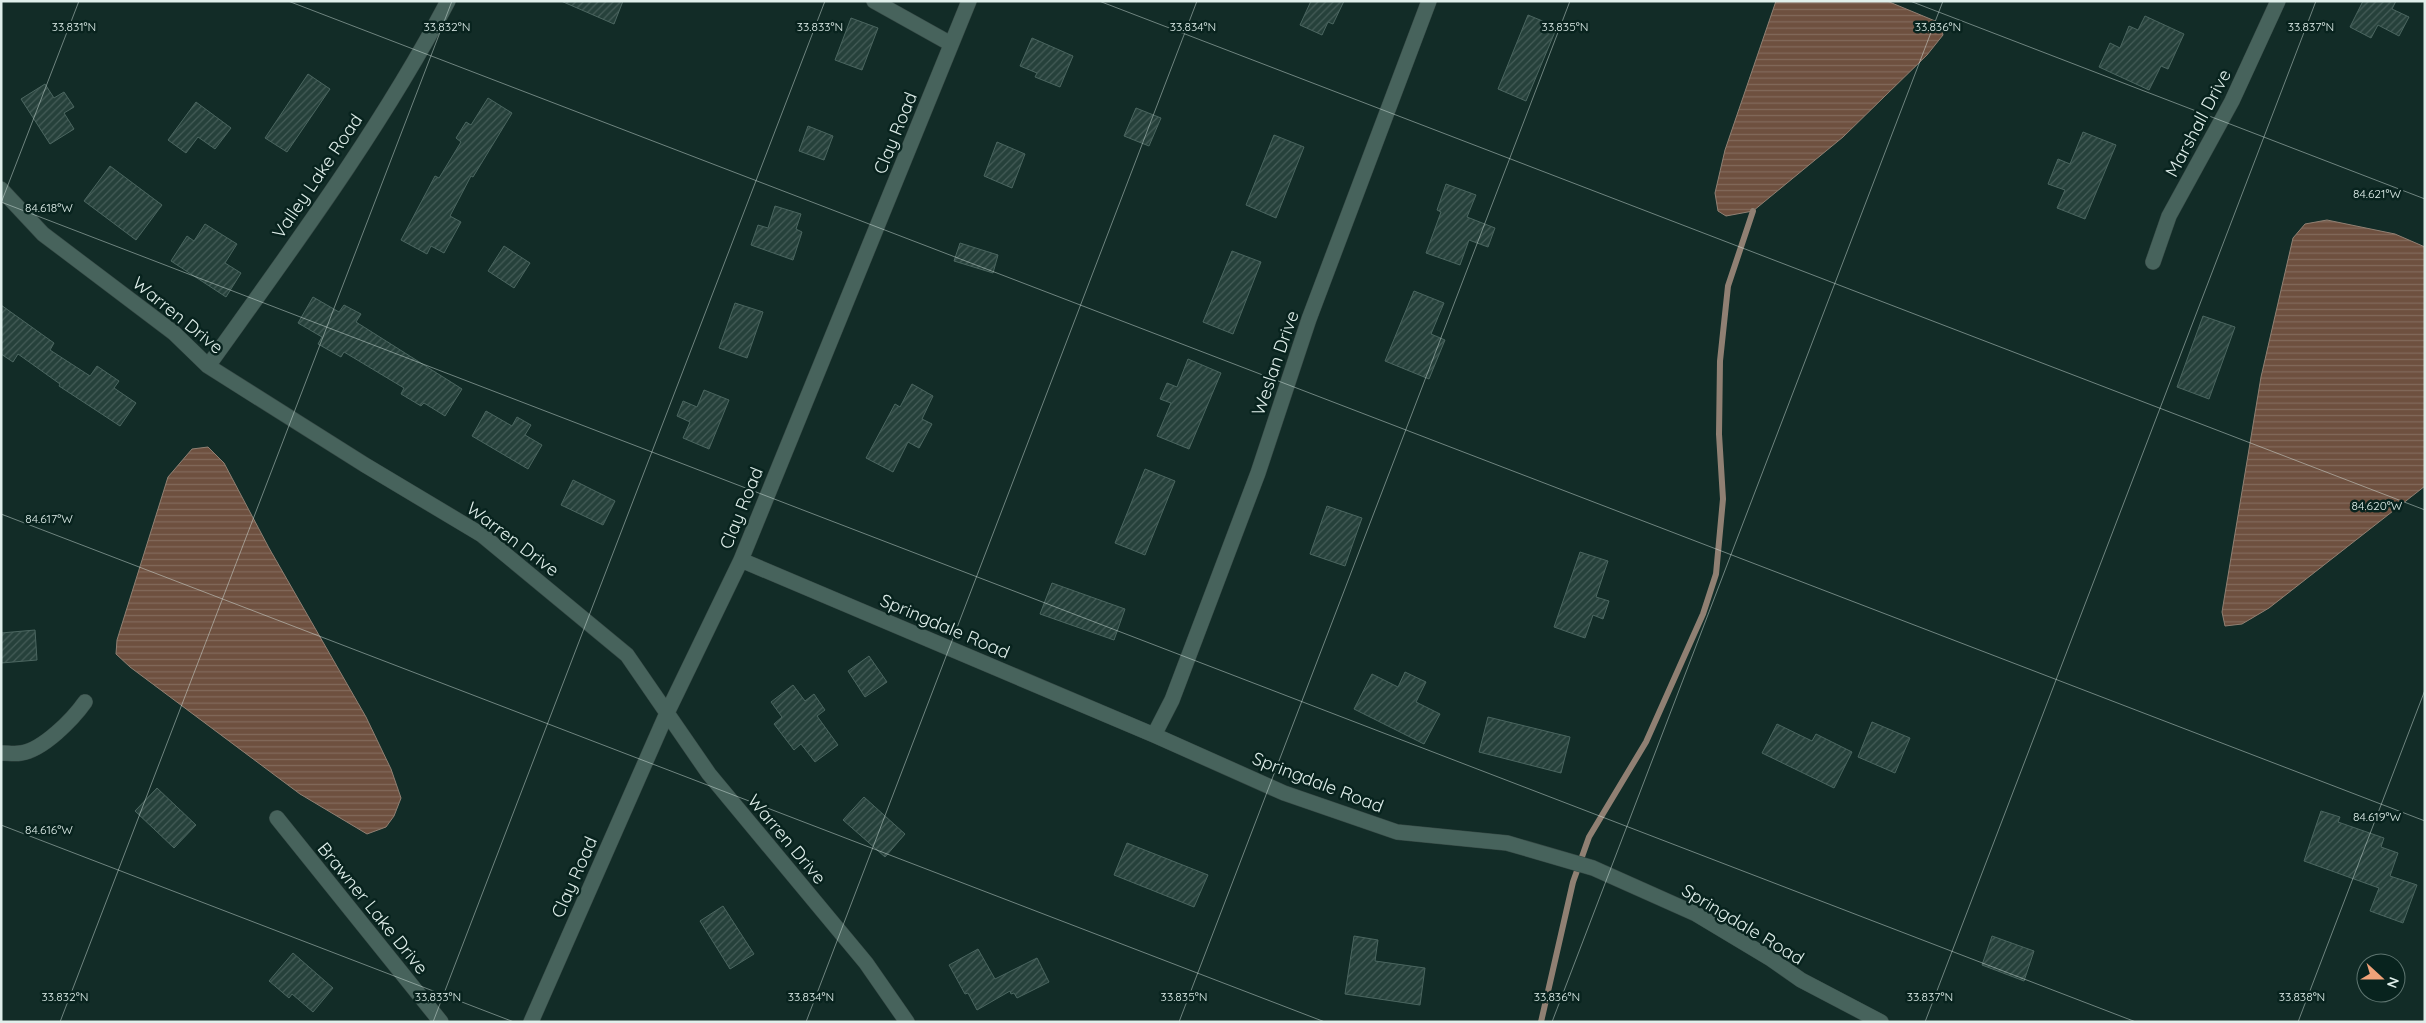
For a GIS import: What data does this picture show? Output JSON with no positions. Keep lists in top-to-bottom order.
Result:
{
  "streets": {
    "street": [
      "Marshall Drive",
      "Clay Road",
      "Valley Lake Road",
      "Warren Drive",
      "Weslan Drive",
      "Springdale Road",
      "Brawner Lake Drive"
    ]
  },
  "crossings": [
    ["Clay Road", "Warren Drive"],
    ["Clay Road", "Springdale Road"],
    ["Valley Lake Road", "Warren Drive"],
    ["Weslan Drive", "Springdale Road"]
  ],
  "north": "right",
  "coordinates": [
    "33.831°N",
    "33.832°N",
    "33.833°N",
    "33.834°N",
    "33.835°N",
    "33.836°N",
    "33.837°N",
    "84.621°W",
    "84.618°W",
    "84.620°W",
    "84.617°W",
    "84.619°W",
    "84.616°W",
    "33.838°N"
  ]
}
